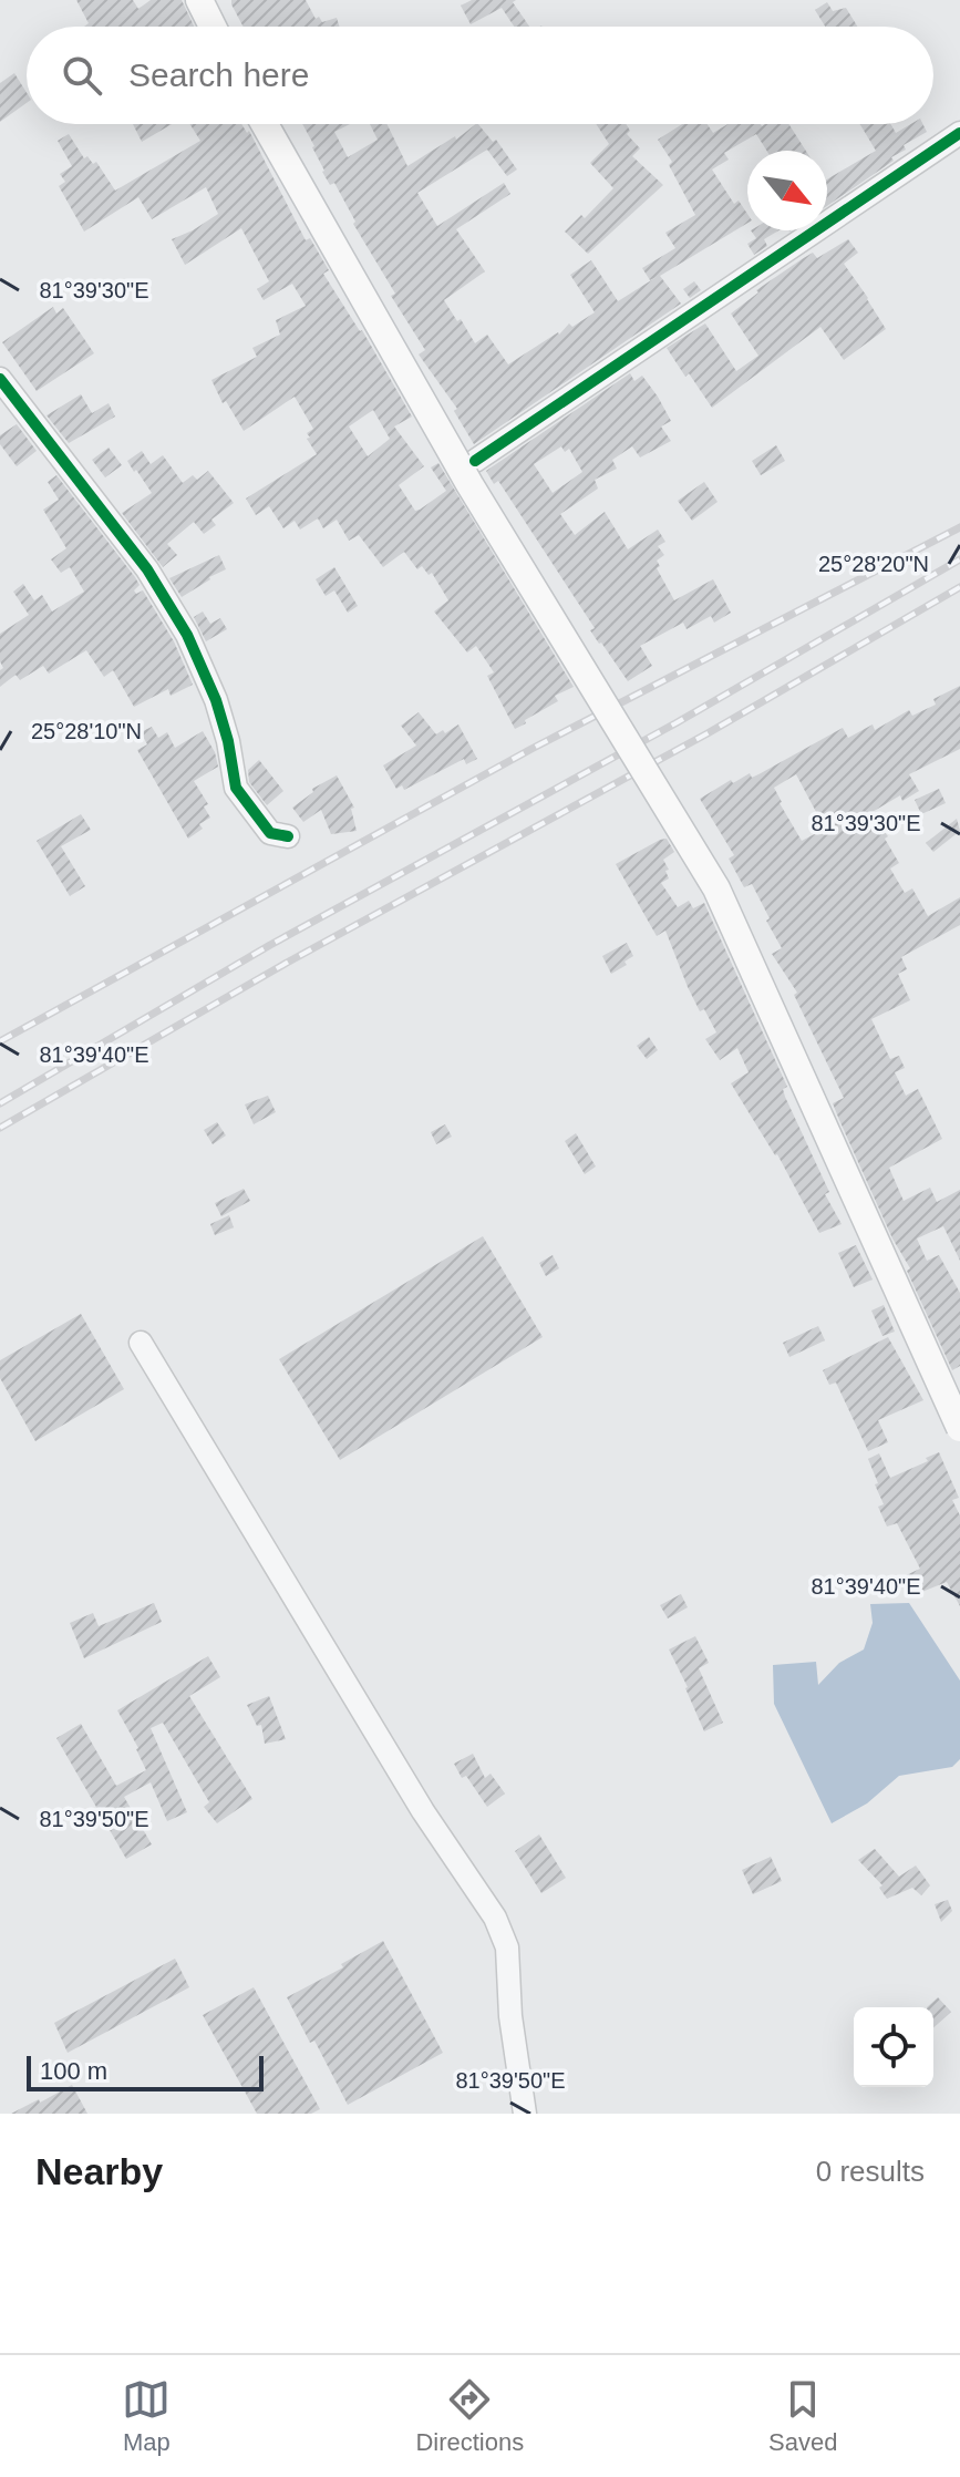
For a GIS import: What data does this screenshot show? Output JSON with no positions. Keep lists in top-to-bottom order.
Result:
{
  "scale_bar": "100 m",
  "north": "bottom right",
  "page": {
    "search": "Search here",
    "scale": "100 m",
    "heading": ["Nearby", "0 results"],
    "nav": ["Map", "Directions", "Saved"]
  },
  "coordinates": [
    "81°39'30\"E",
    "25°28'20\"N",
    "25°28'10\"N",
    "81°39'40\"E",
    "81°39'50\"E"
  ]
}
